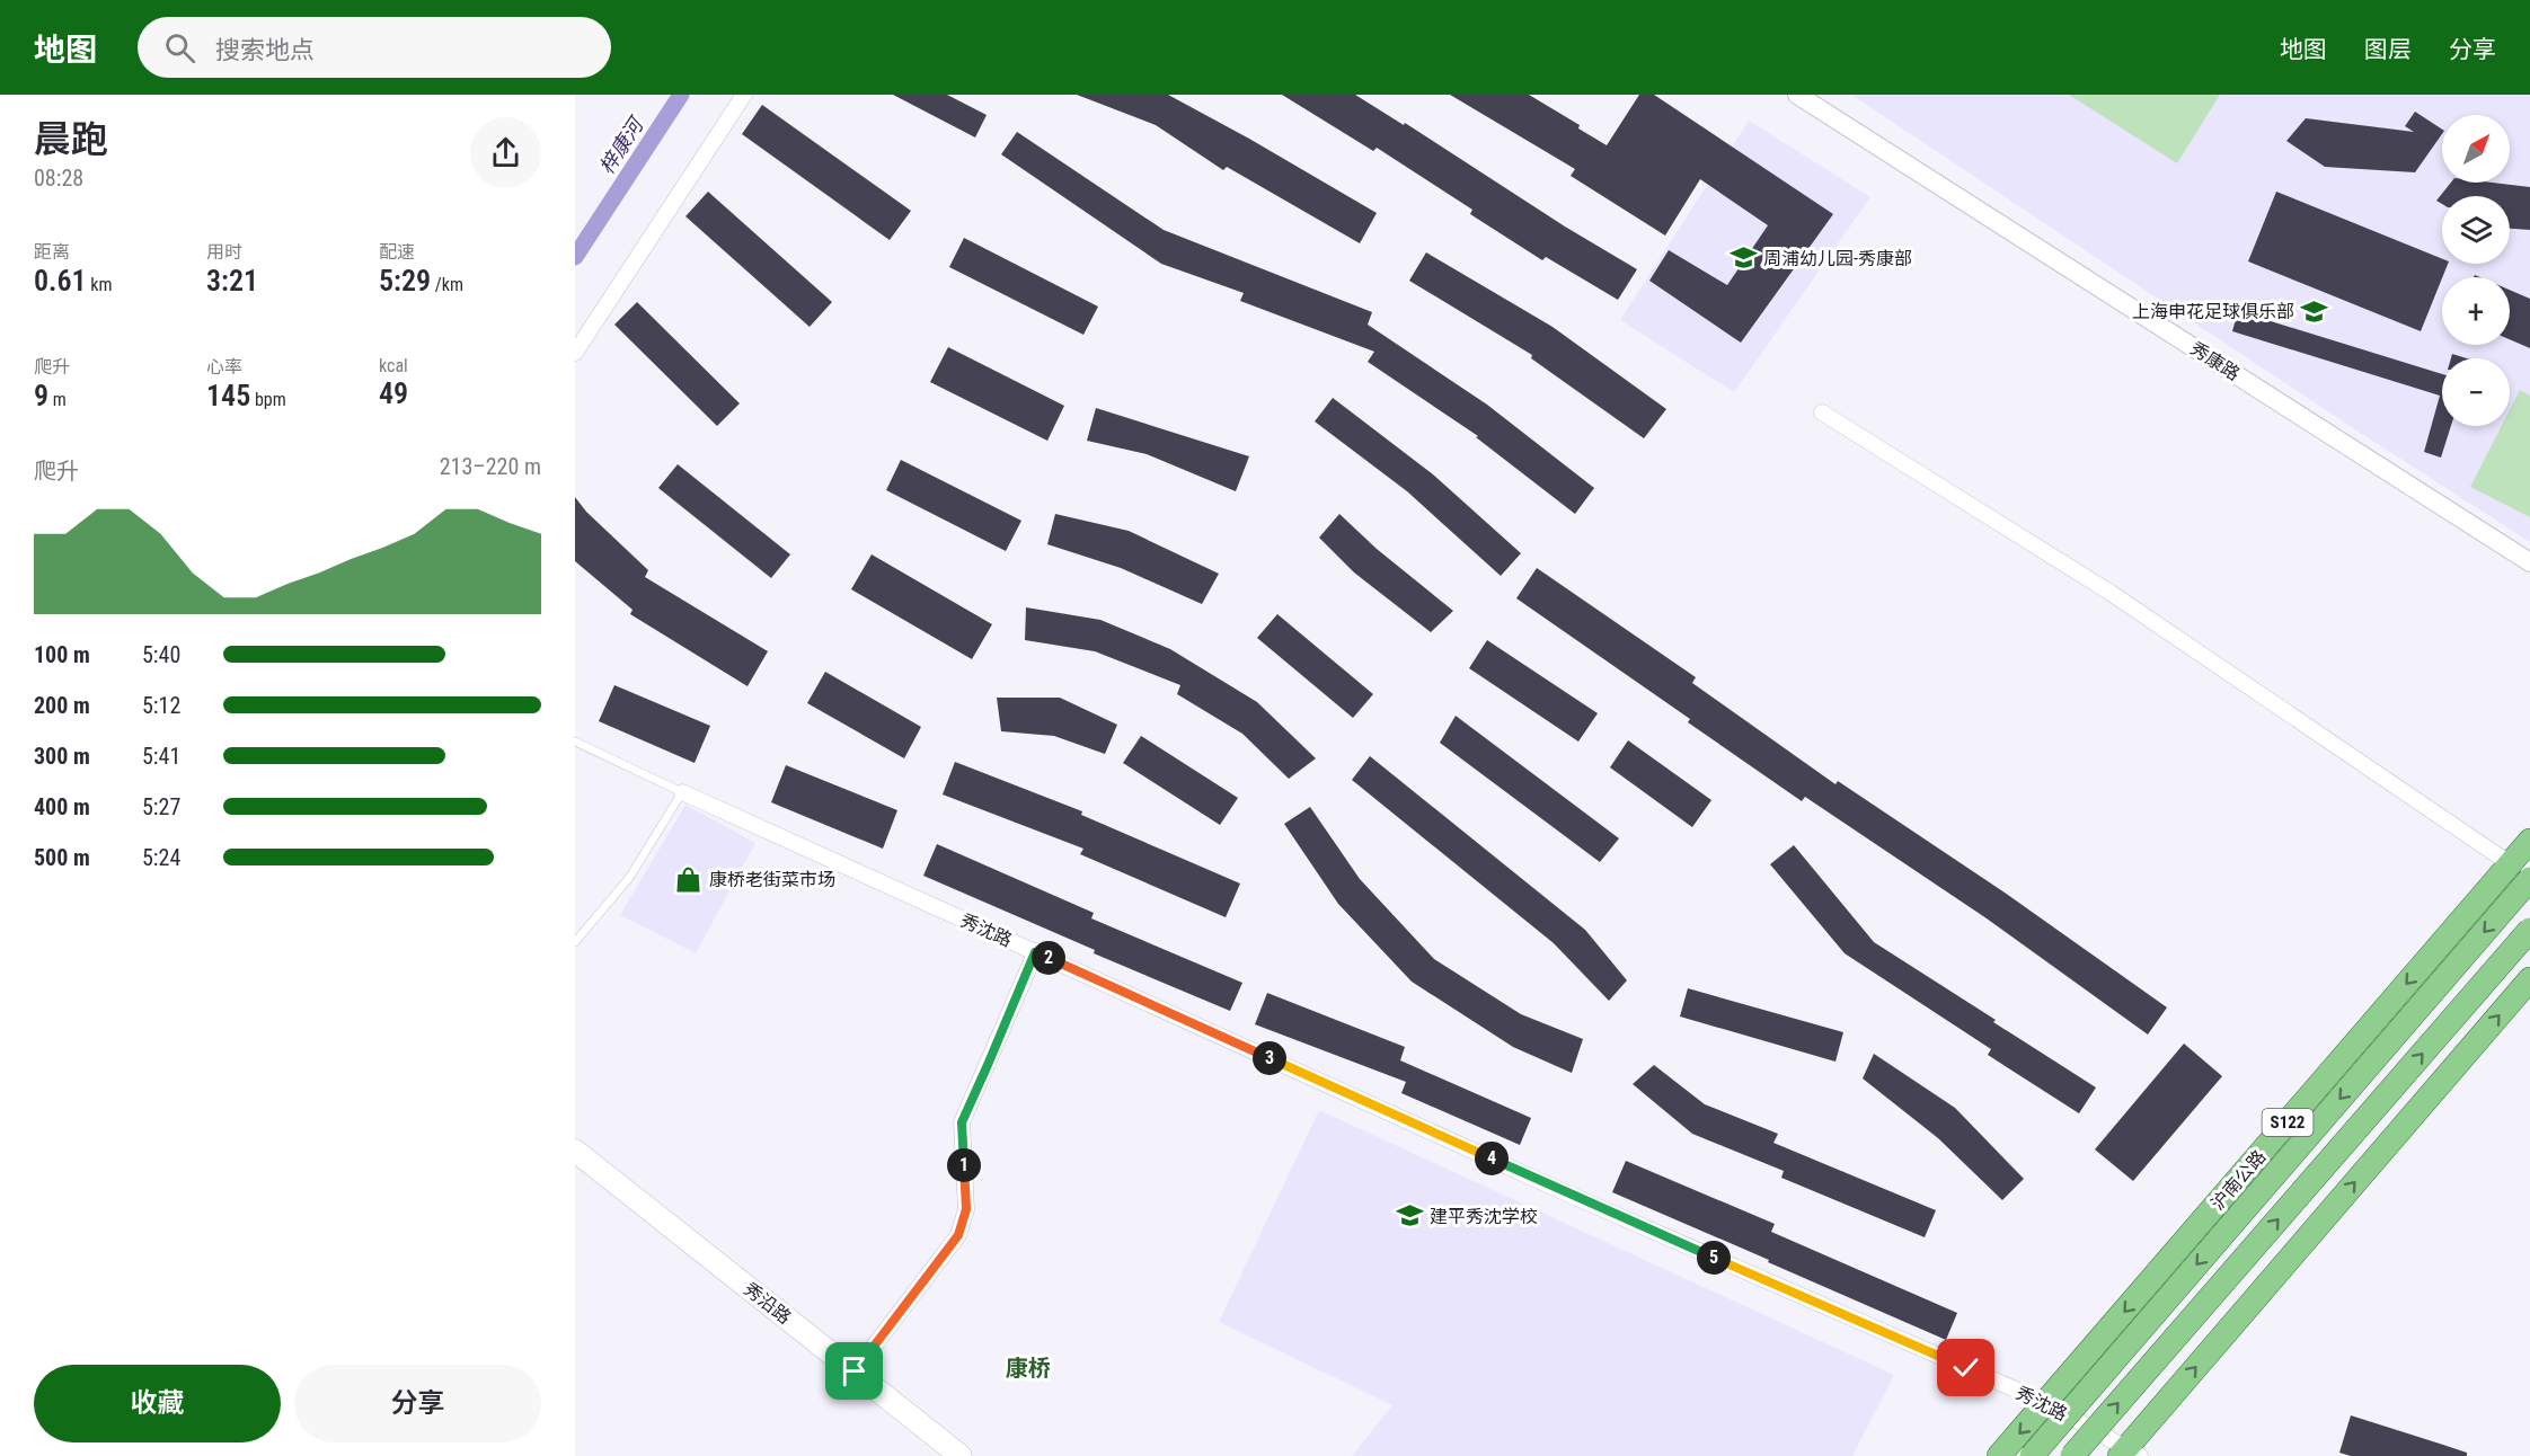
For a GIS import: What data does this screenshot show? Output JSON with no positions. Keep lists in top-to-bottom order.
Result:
{
  "streets": {
    "main road": ["S122", "沪南公路", "秀沿路"],
    "street": ["秀康路", "秀沈路"]
  },
  "crossings": [
    ["秀沈路", "沪南公路"]
  ],
  "districts": ["康桥"],
  "water": ["梓康河"],
  "places": {
    "school or university": ["周浦幼儿园-秀康部", "上海申花足球俱乐部", "建平秀沈学校"],
    "shop": ["康桥老街菜市场"]
  },
  "north": "top right",
  "page": {
    "header": "地图",
    "search": "搜索地点",
    "nav": ["地图", "图层", "分享"],
    "heading": ["晨跑", "08:28"],
    "map_buttons": ["+", "−"],
    "stats": [
      ["距离", "0.61 km"],
      ["用时", "3:21"],
      ["配速", "5:29 /km"],
      ["爬升", "9 m"],
      ["心率", "145 bpm"],
      ["kcal", "49"]
    ],
    "chart": ["爬升", "213–220 m"],
    "list": [
      {
        "name": "100 m",
        "note": "5:40"
      },
      {
        "name": "200 m",
        "note": "5:12"
      },
      {
        "name": "300 m",
        "note": "5:41"
      },
      {
        "name": "400 m",
        "note": "5:27"
      },
      {
        "name": "500 m",
        "note": "5:24"
      }
    ],
    "pins": [
      "2",
      "3",
      "4",
      "1",
      "5"
    ],
    "buttons": ["收藏", "分享"]
  }
}
